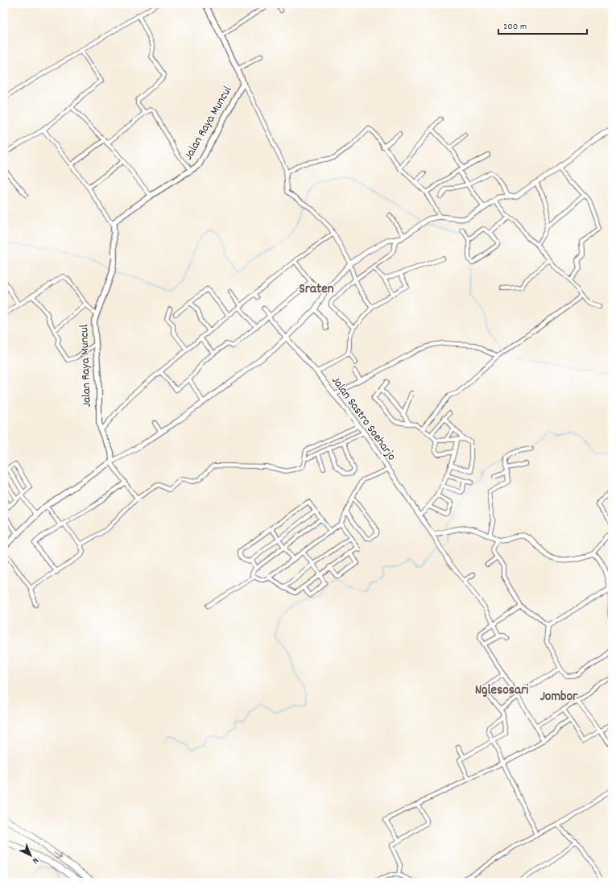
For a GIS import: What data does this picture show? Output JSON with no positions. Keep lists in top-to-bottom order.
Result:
{
  "streets": {
    "main road": ["Jalan Raya Muncul"],
    "street": ["Jalan Sastro Soeharjo"]
  },
  "districts": ["Sraten", "Nglesosari", "Jombor"],
  "scale_bar": "200 m",
  "north": "bottom right"
}
